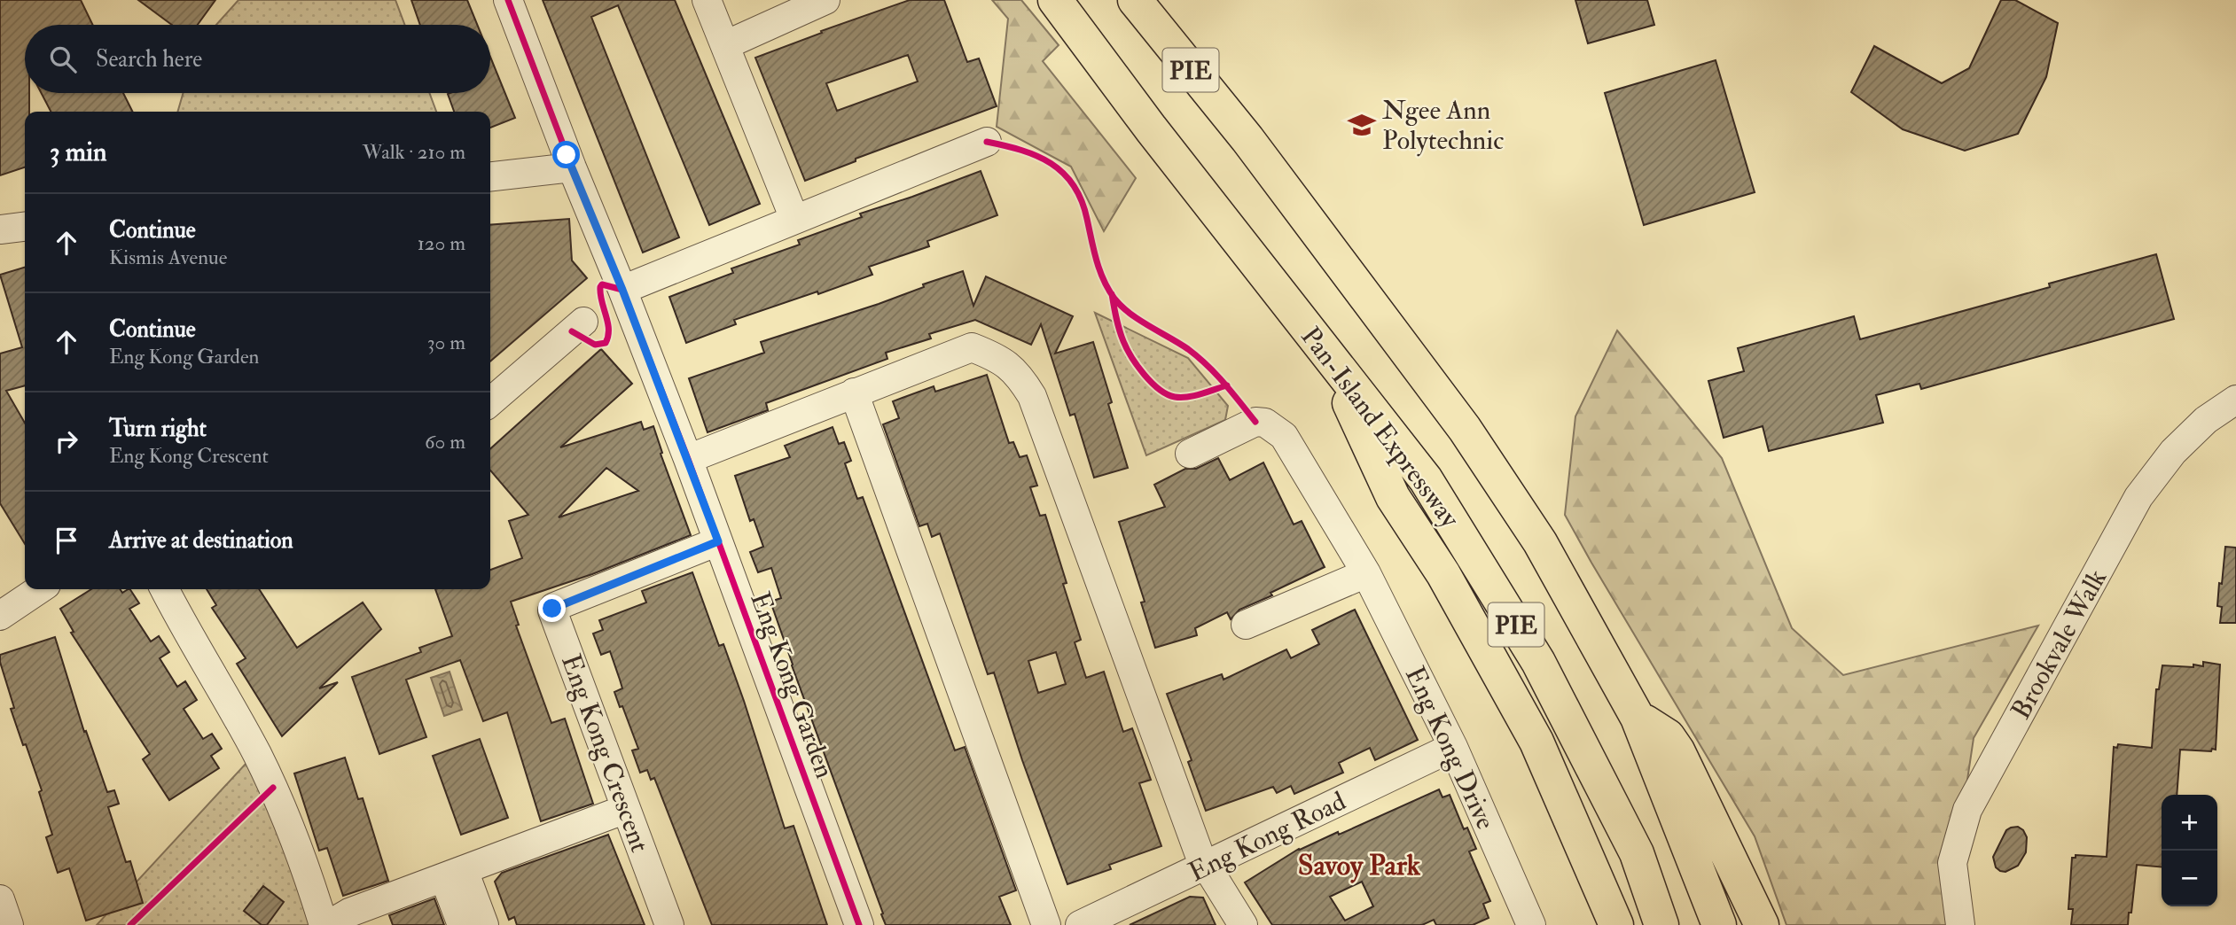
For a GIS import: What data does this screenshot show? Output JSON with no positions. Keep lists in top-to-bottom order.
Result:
{
  "streets": {
    "highway": ["PIE", "Pan-Island Expressway"],
    "street": [
      "Brookvale Walk",
      "Eng Kong Garden",
      "Eng Kong Drive",
      "Eng Kong Crescent",
      "Eng Kong Road"
    ]
  },
  "crossings": [
    ["Eng Kong Garden", "Eng Kong Crescent"],
    ["Eng Kong Drive", "Eng Kong Road"]
  ],
  "districts": ["Savoy Park"],
  "places": {
    "school or university": ["Ngee Ann Polytechnic"]
  },
  "page": {
    "search": "Search here",
    "heading": ["3 min", "Walk · 210 m"],
    "list": [
      ["Continue", "Kismis Avenue", "120 m"],
      ["Continue", "Eng Kong Garden", "30 m"],
      ["Turn right", "Eng Kong Crescent", "60 m"],
      "Arrive at destination"
    ],
    "map_buttons": ["+", "−"]
  }
}
